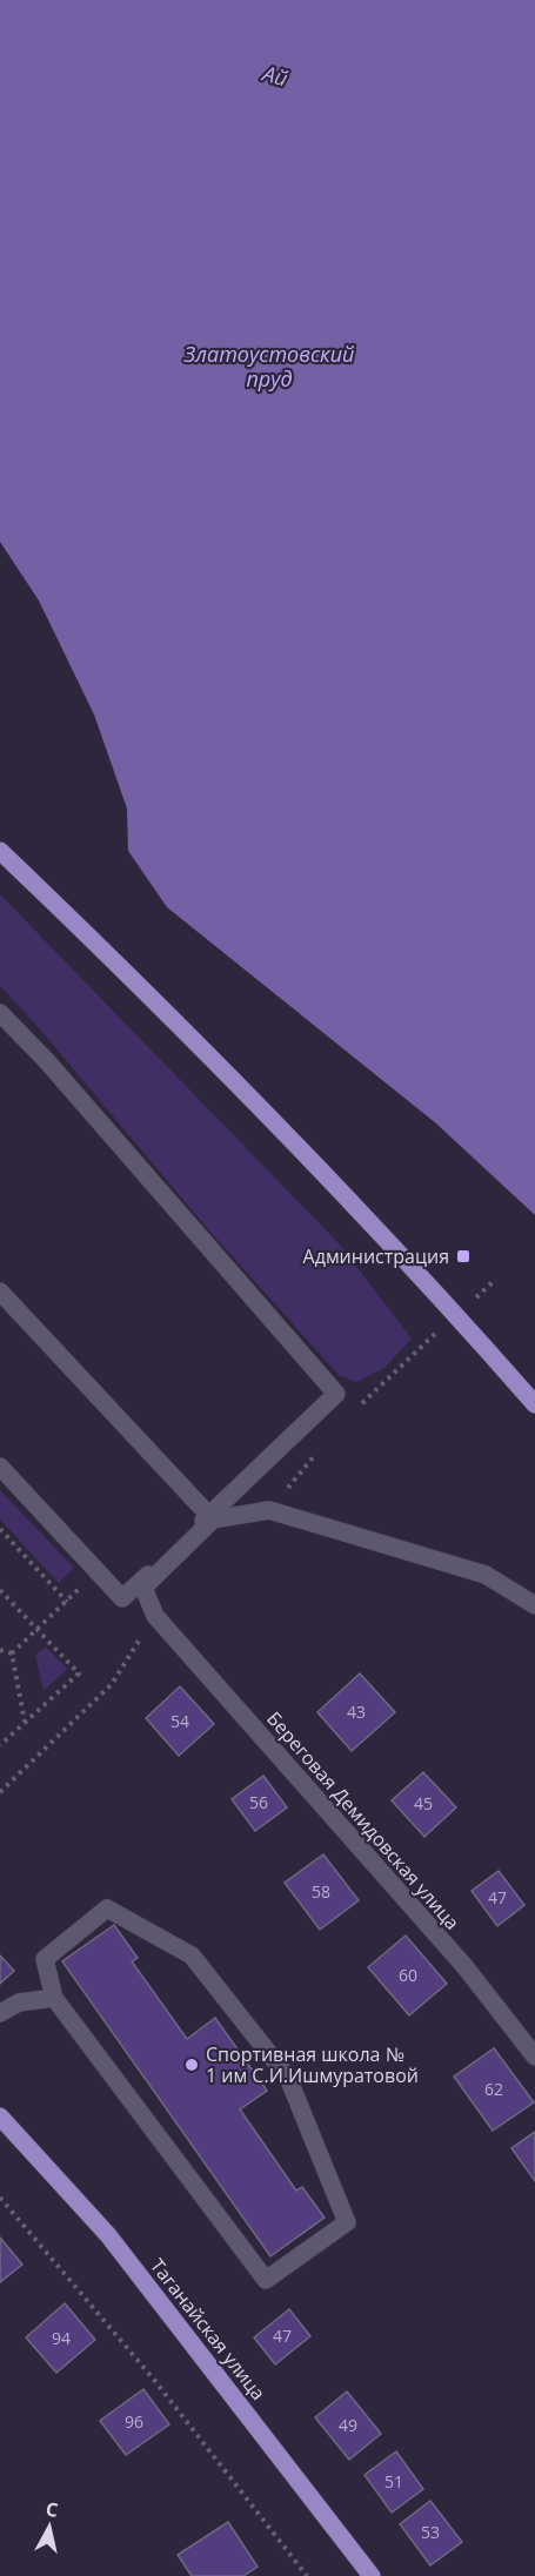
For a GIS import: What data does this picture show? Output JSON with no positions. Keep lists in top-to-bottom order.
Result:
{
  "streets": {
    "main road": ["Таганайская улица"],
    "street": ["Береговая Демидовская улица"]
  },
  "water": ["Ай", "Златоустовский пруд"],
  "places": {
    "transit": ["Администрация"],
    "other": ["Спортивная школа № 1 им С.И.Ишмуратовой"]
  },
  "house_numbers": [
    "43",
    "54",
    "56",
    "45",
    "58",
    "47",
    "60",
    "62",
    "47",
    "94",
    "96",
    "49",
    "51",
    "53"
  ],
  "north": "top"
}
